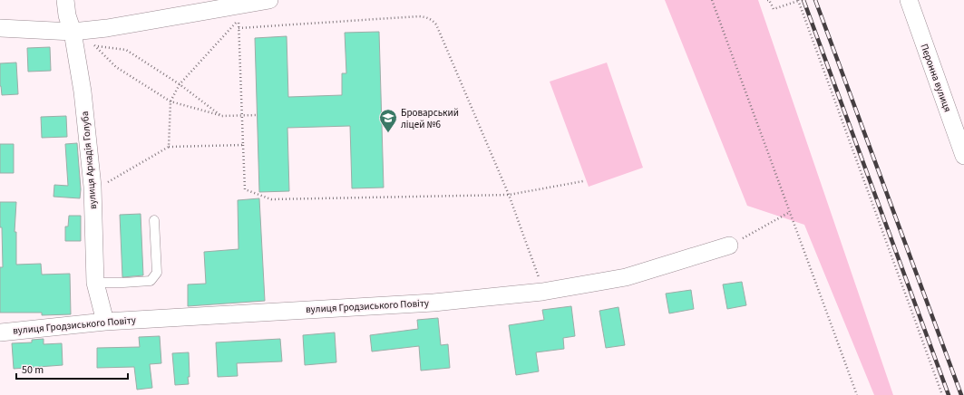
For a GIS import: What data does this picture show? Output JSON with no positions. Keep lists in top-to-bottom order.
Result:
{
  "streets": {
    "street": ["Перонна вулиця", "вулиця Аркадія Голуба", "вулиця Гродзиського Повіту"]
  },
  "crossings": [
    ["вулиця Аркадія Голуба", "вулиця Гродзиського Повіту"]
  ],
  "places": {
    "school or university": ["Броварський ліцей №6"]
  },
  "scale_bar": "50 m"
}
